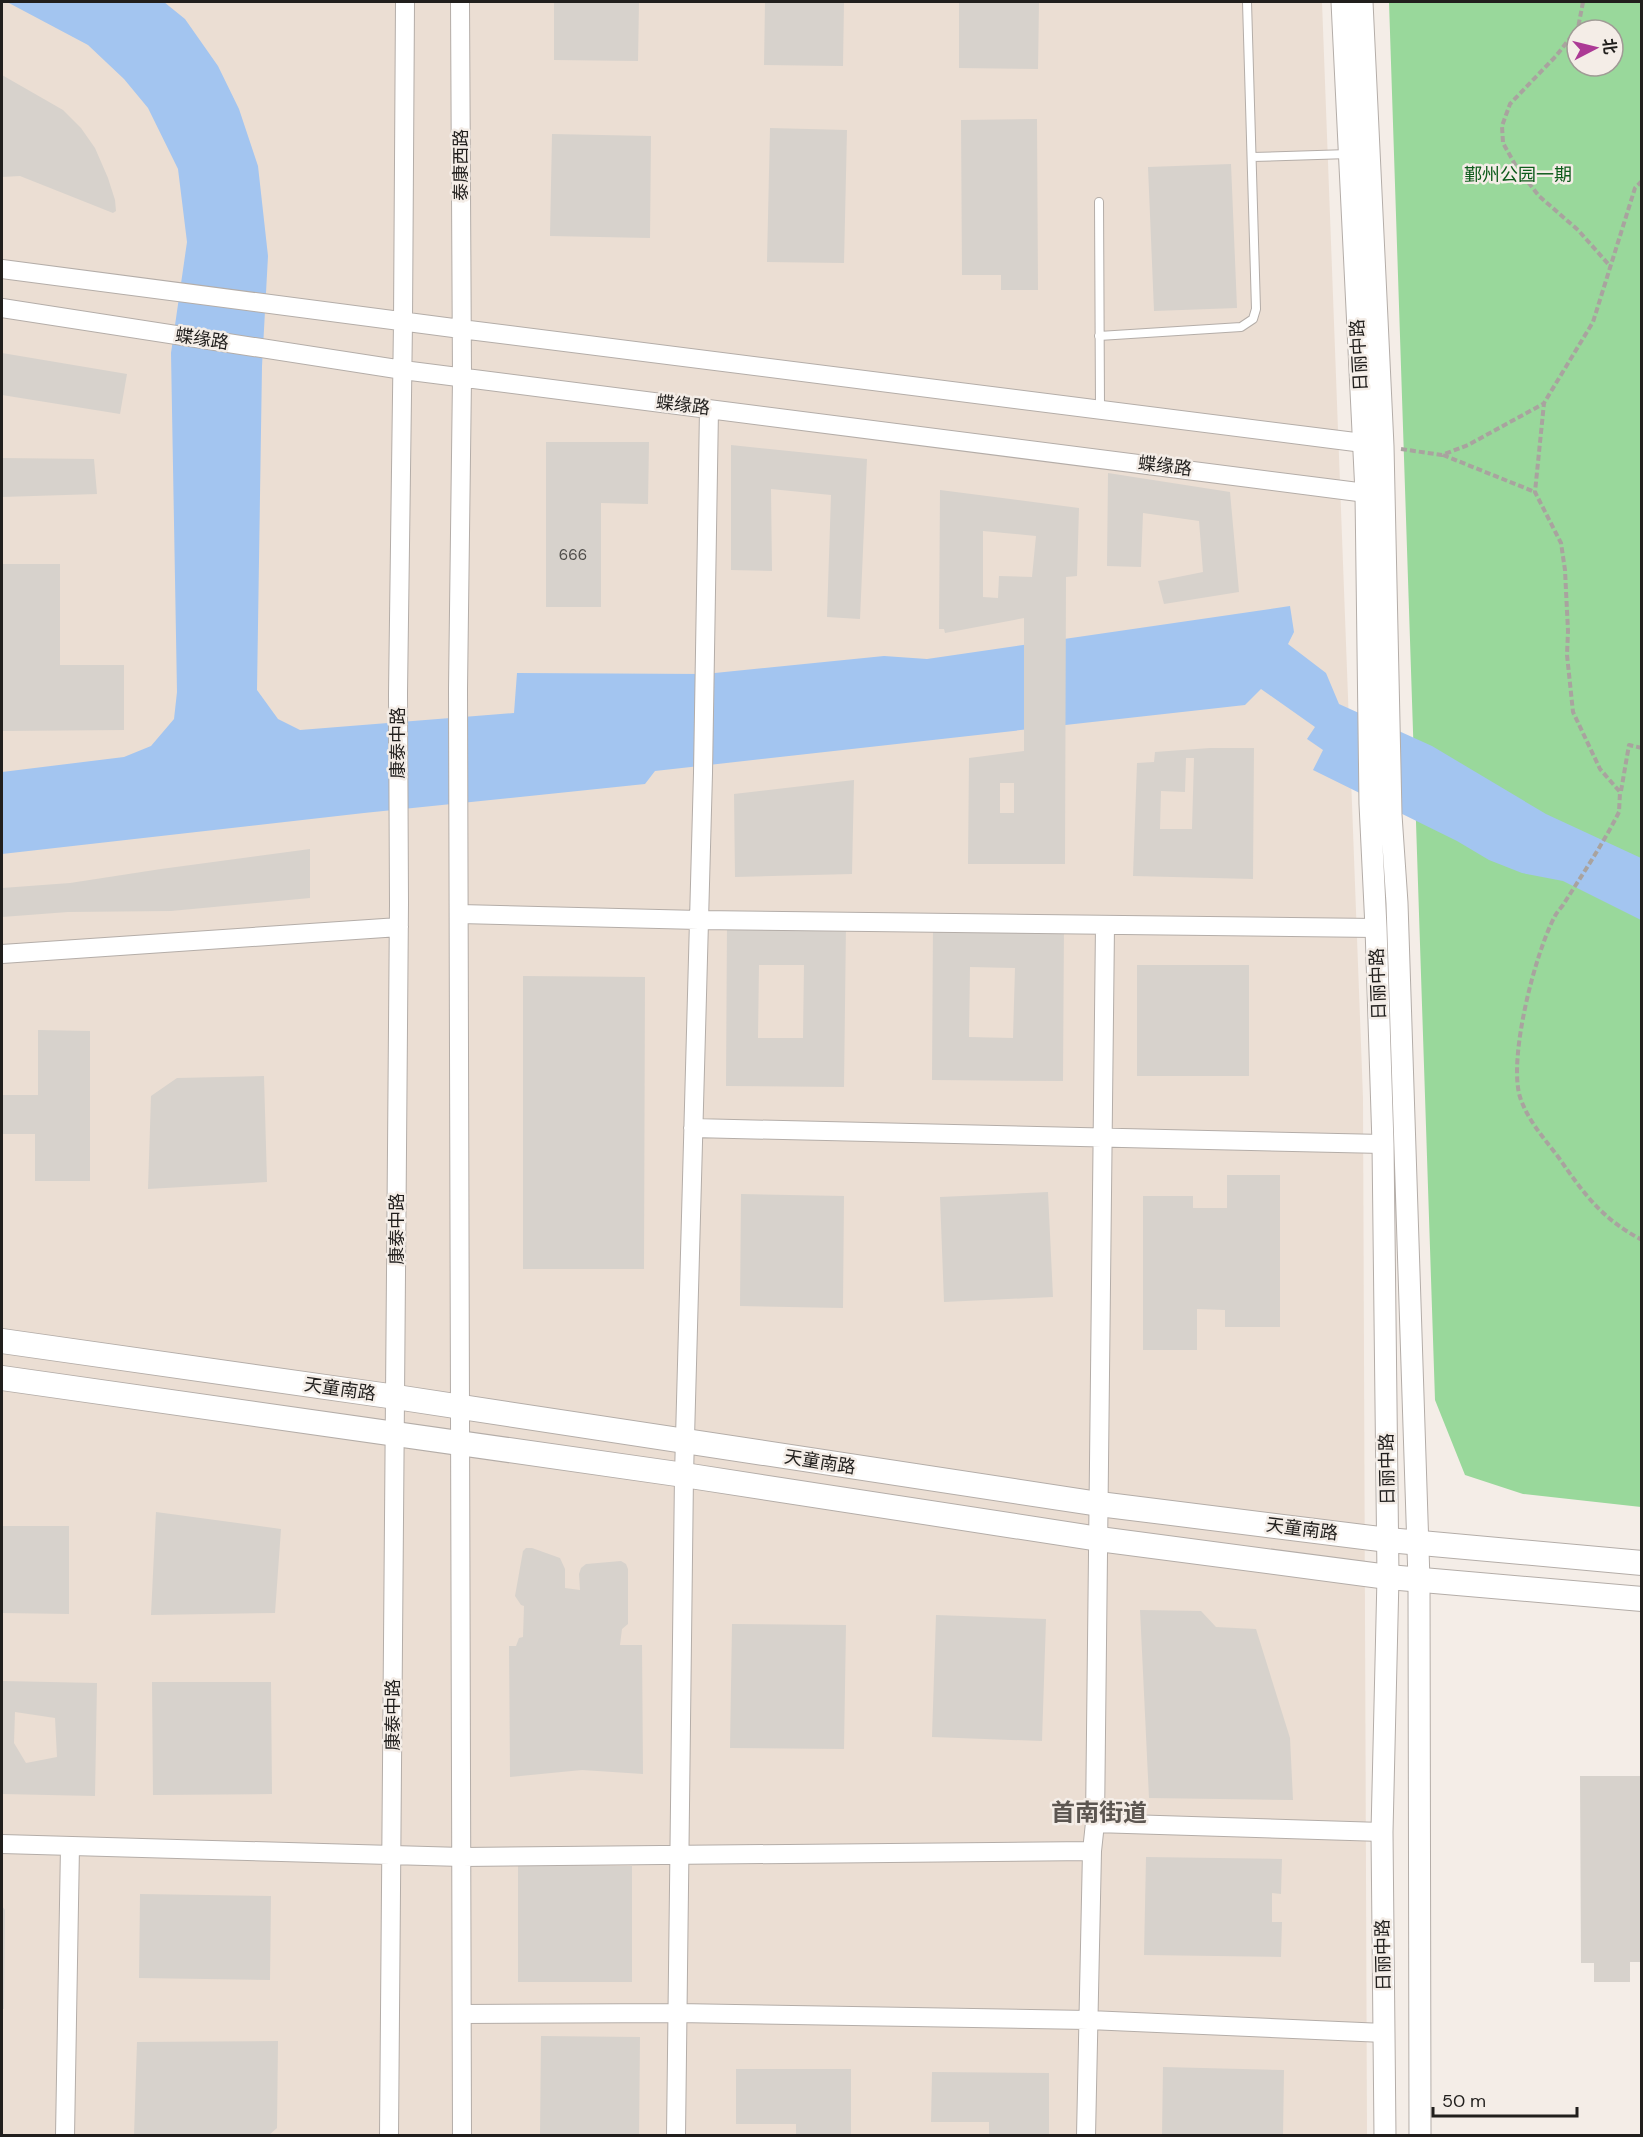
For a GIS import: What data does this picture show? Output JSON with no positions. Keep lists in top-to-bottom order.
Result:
{
  "streets": {
    "main road": ["日丽中路", "天童南路"],
    "street": ["泰康西路", "蝶缘路", "康泰中路"]
  },
  "crossings": [
    ["蝶缘路", "日丽中路"],
    ["蝶缘路", "康泰中路"],
    ["日丽中路", "天童南路"],
    ["康泰中路", "天童南路"]
  ],
  "districts": ["首南街道"],
  "parks": ["鄞州公园一期"],
  "house_numbers": ["666"],
  "scale_bar": "50 m",
  "north": "right"
}
